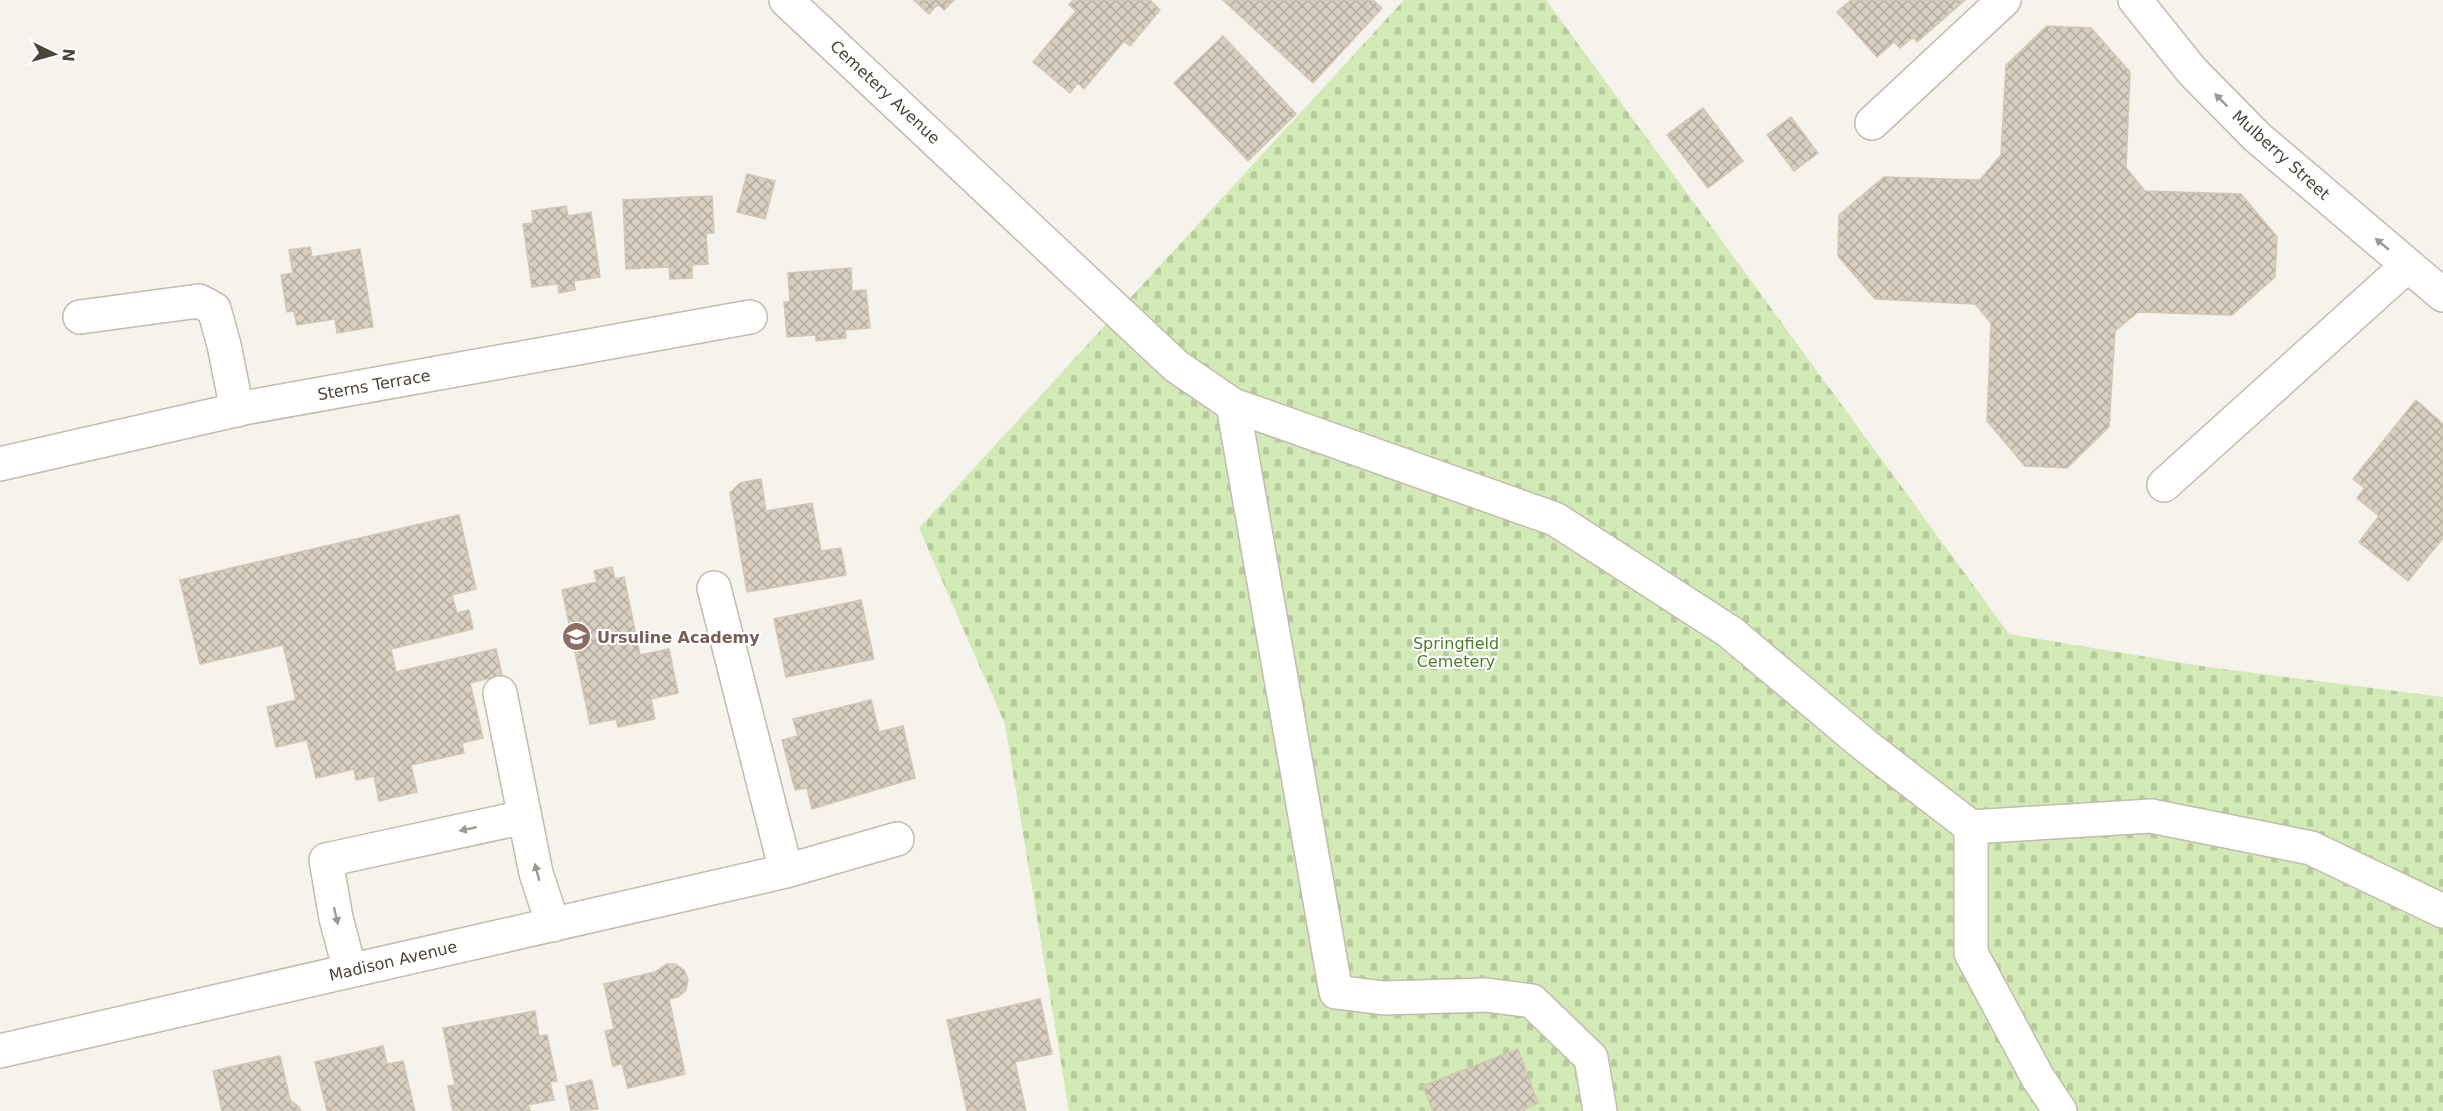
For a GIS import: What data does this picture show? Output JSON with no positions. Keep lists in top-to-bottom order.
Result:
{
  "streets": {
    "street": [
      "Cemetery Avenue",
      "Mulberry Street",
      "Sterns Terrace",
      "Madison Avenue"
    ]
  },
  "one_way": ["Mulberry Street"],
  "parks": ["Springfield Cemetery"],
  "places": {
    "school or university": ["Ursuline Academy"]
  },
  "north": "right"
}
